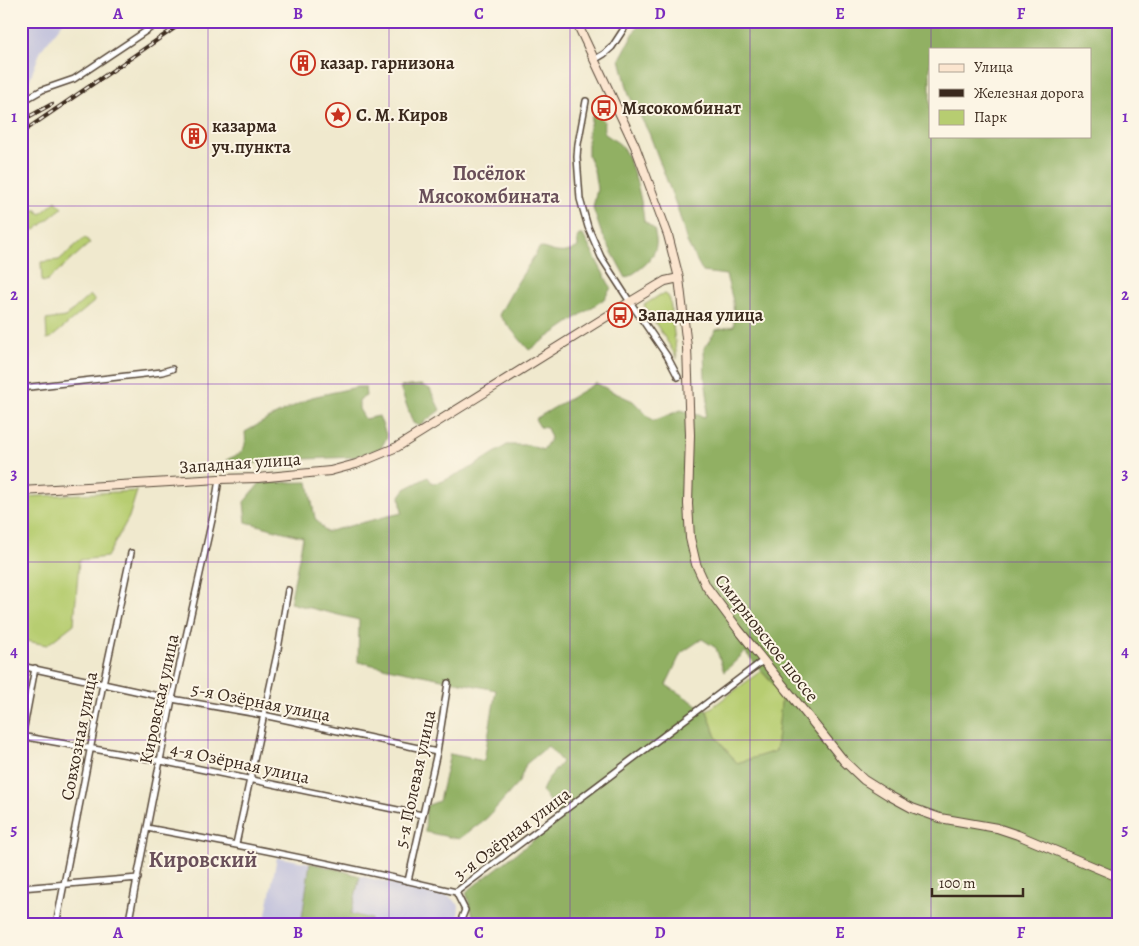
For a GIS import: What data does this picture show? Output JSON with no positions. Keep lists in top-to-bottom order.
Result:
{
  "streets": {
    "main road": ["Западная улица", "Смирновское шоссе"],
    "street": [
      "Кировская улица",
      "5-я Озёрная улица",
      "Совхозная улица",
      "4-я Озёрная улица",
      "5-я Полевая улица",
      "3-я Озёрная улица"
    ]
  },
  "crossings": [
    ["Западная улица", "Смирновское шоссе"],
    ["Западная улица", "Кировская улица"],
    ["Смирновское шоссе", "3-я Озёрная улица"],
    ["Кировская улица", "5-я Озёрная улица"],
    ["Кировская улица", "4-я Озёрная улица"],
    ["Кировская улица", "3-я Озёрная улица"],
    ["5-я Озёрная улица", "Совхозная улица"],
    ["5-я Озёрная улица", "5-я Полевая улица"],
    ["Совхозная улица", "4-я Озёрная улица"],
    ["4-я Озёрная улица", "5-я Полевая улица"],
    ["5-я Полевая улица", "3-я Озёрная улица"]
  ],
  "districts": ["Посёлок Мясокомбината", "Кировский"],
  "places": {
    "building": ["казар. гарнизона", "казарма уч.пункта"],
    "bus stop": ["Мясокомбинат", "Западная улица"],
    "place": ["С. М. Киров"]
  },
  "legend": ["Улица", "Железная дорога", "Парк"],
  "scale_bar": "100 m",
  "grid": {
    "columns": [
      "A",
      "B",
      "C",
      "D",
      "E",
      "F"
    ],
    "rows": [
      "1",
      "2",
      "3",
      "4",
      "5"
    ]
  }
}
